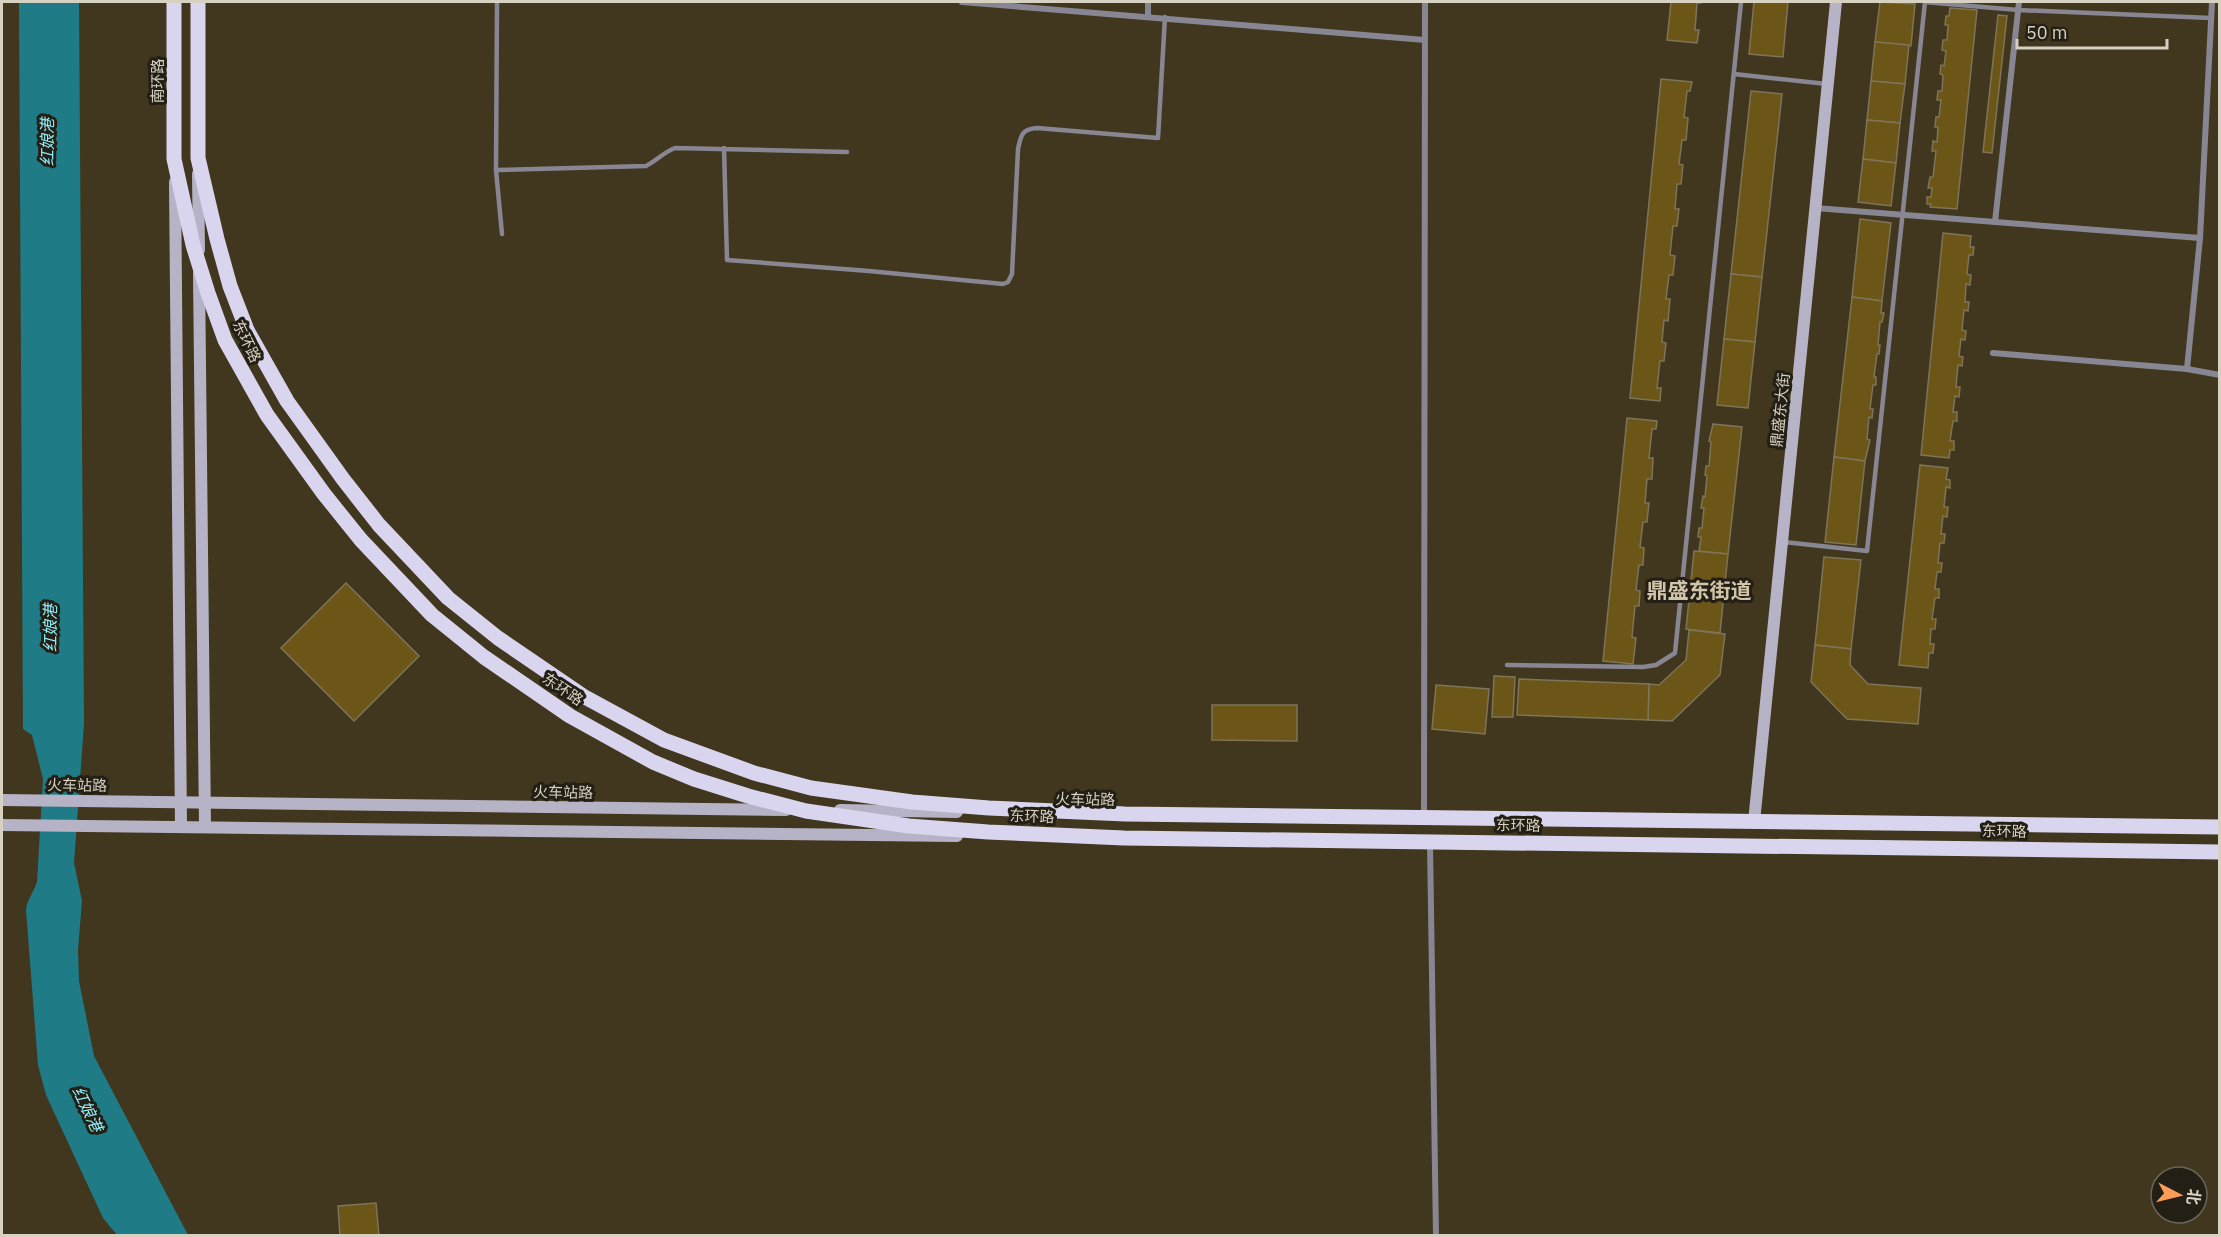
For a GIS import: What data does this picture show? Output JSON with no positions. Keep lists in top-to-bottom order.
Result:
{
  "streets": {
    "main road": [
      "南环路",
      "东环路",
      "鼎盛东大街",
      "火车站路"
    ]
  },
  "crossings": [
    ["南环路", "东环路"],
    ["东环路", "鼎盛东大街"],
    ["东环路", "火车站路"]
  ],
  "districts": ["鼎盛东街道"],
  "water": ["红娘港"],
  "scale_bar": "50 m",
  "north": "right"
}
